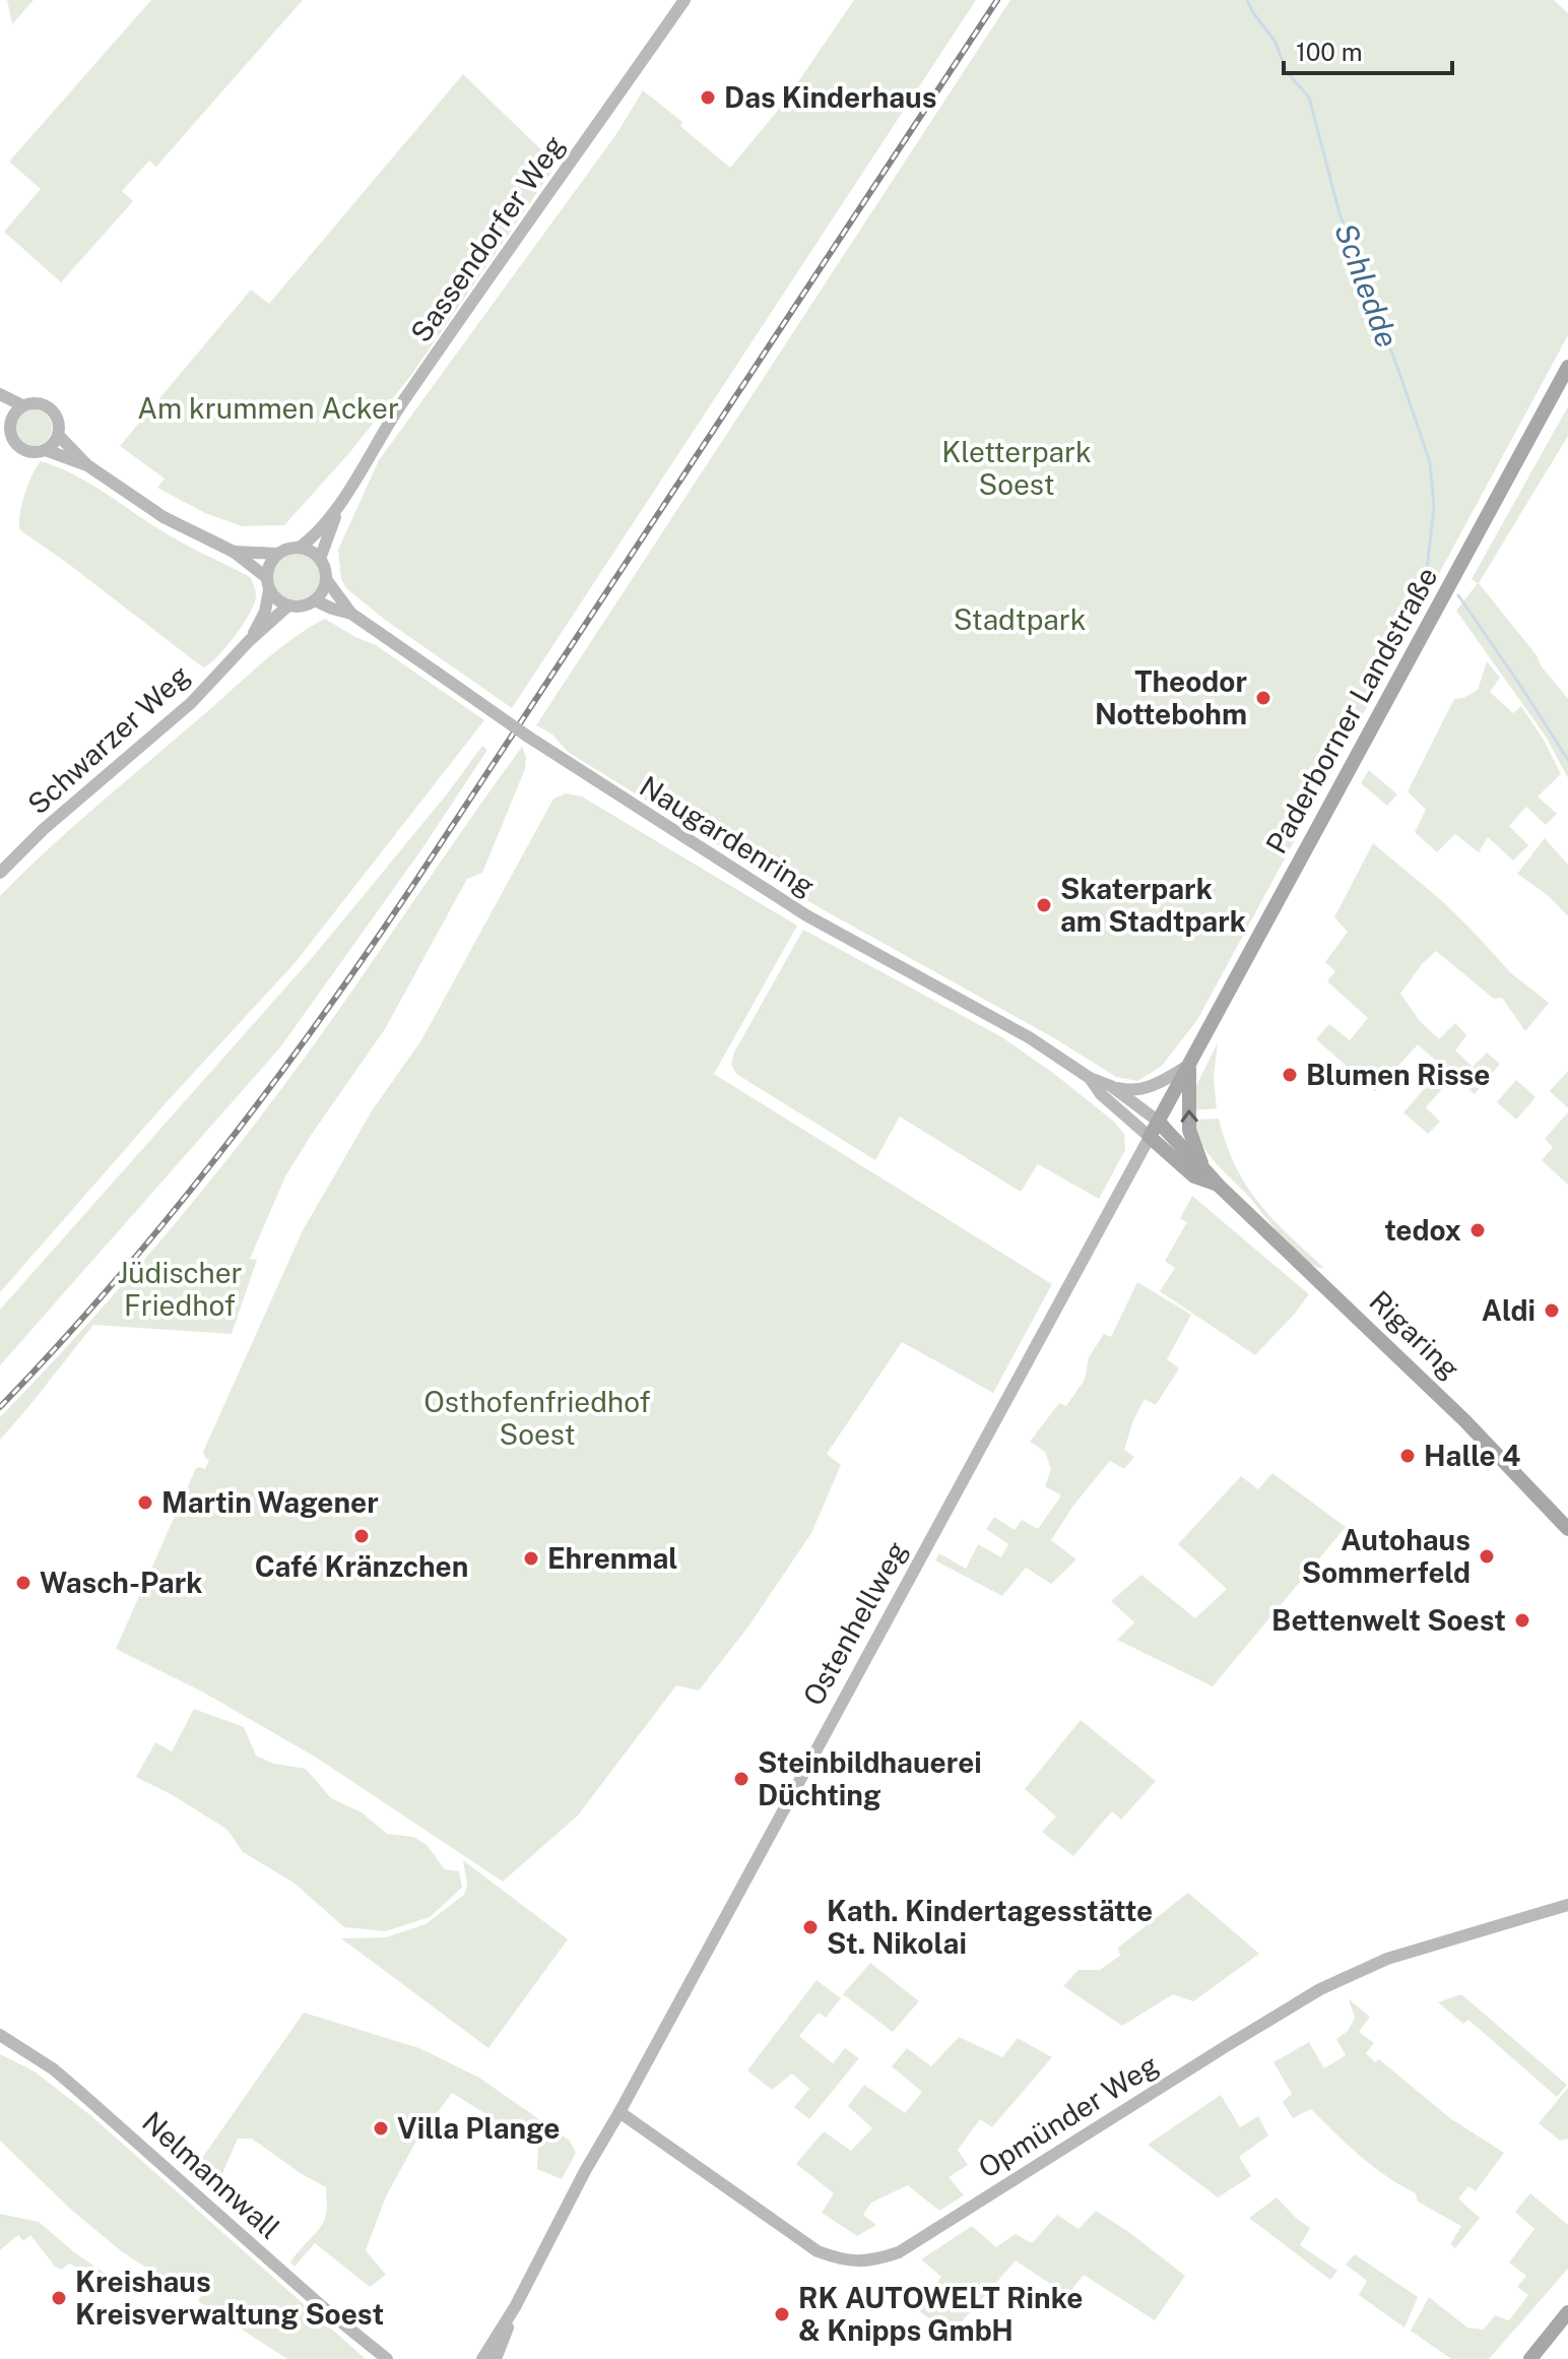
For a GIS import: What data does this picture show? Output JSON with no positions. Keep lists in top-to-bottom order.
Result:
{
  "streets": {
    "main road": ["Paderborner Landstraße", "Rigaring", "Ostenhellweg"],
    "street": [
      "Sassendorfer Weg",
      "Schwarzer Weg",
      "Naugardenring",
      "Opmünder Weg",
      "Nelmannwall"
    ]
  },
  "crossings": [
    ["Sassendorfer Weg", "Schwarzer Weg"],
    ["Sassendorfer Weg", "Naugardenring"],
    ["Paderborner Landstraße", "Naugardenring"],
    ["Paderborner Landstraße", "Rigaring"],
    ["Paderborner Landstraße", "Ostenhellweg"],
    ["Schwarzer Weg", "Naugardenring"],
    ["Naugardenring", "Rigaring"],
    ["Naugardenring", "Ostenhellweg"],
    ["Rigaring", "Ostenhellweg"],
    ["Ostenhellweg", "Opmünder Weg"]
  ],
  "water": ["Schledde"],
  "parks": [
    "Am krummen Acker",
    "Kletterpark Soest",
    "Stadtpark",
    "Jüdischer Friedhof",
    "Osthofenfriedhof Soest"
  ],
  "places": [
    "Das Kinderhaus",
    "Theodor Nottebohm",
    "Skaterpark am Stadtpark",
    "Blumen Risse",
    "tedox",
    "Aldi",
    "Halle 4",
    "Martin Wagener",
    "Café Kränzchen",
    "Autohaus Sommerfeld",
    "Ehrenmal",
    "Wasch-Park",
    "Bettenwelt Soest",
    "Steinbildhauerei Düchting",
    "Kath. Kindertagesstätte St. Nikolai",
    "Villa Plange",
    "Kreishaus Kreisverwaltung Soest",
    "RK AUTOWELT Rinke & Knipps GmbH"
  ],
  "scale_bar": "100 m"
}
